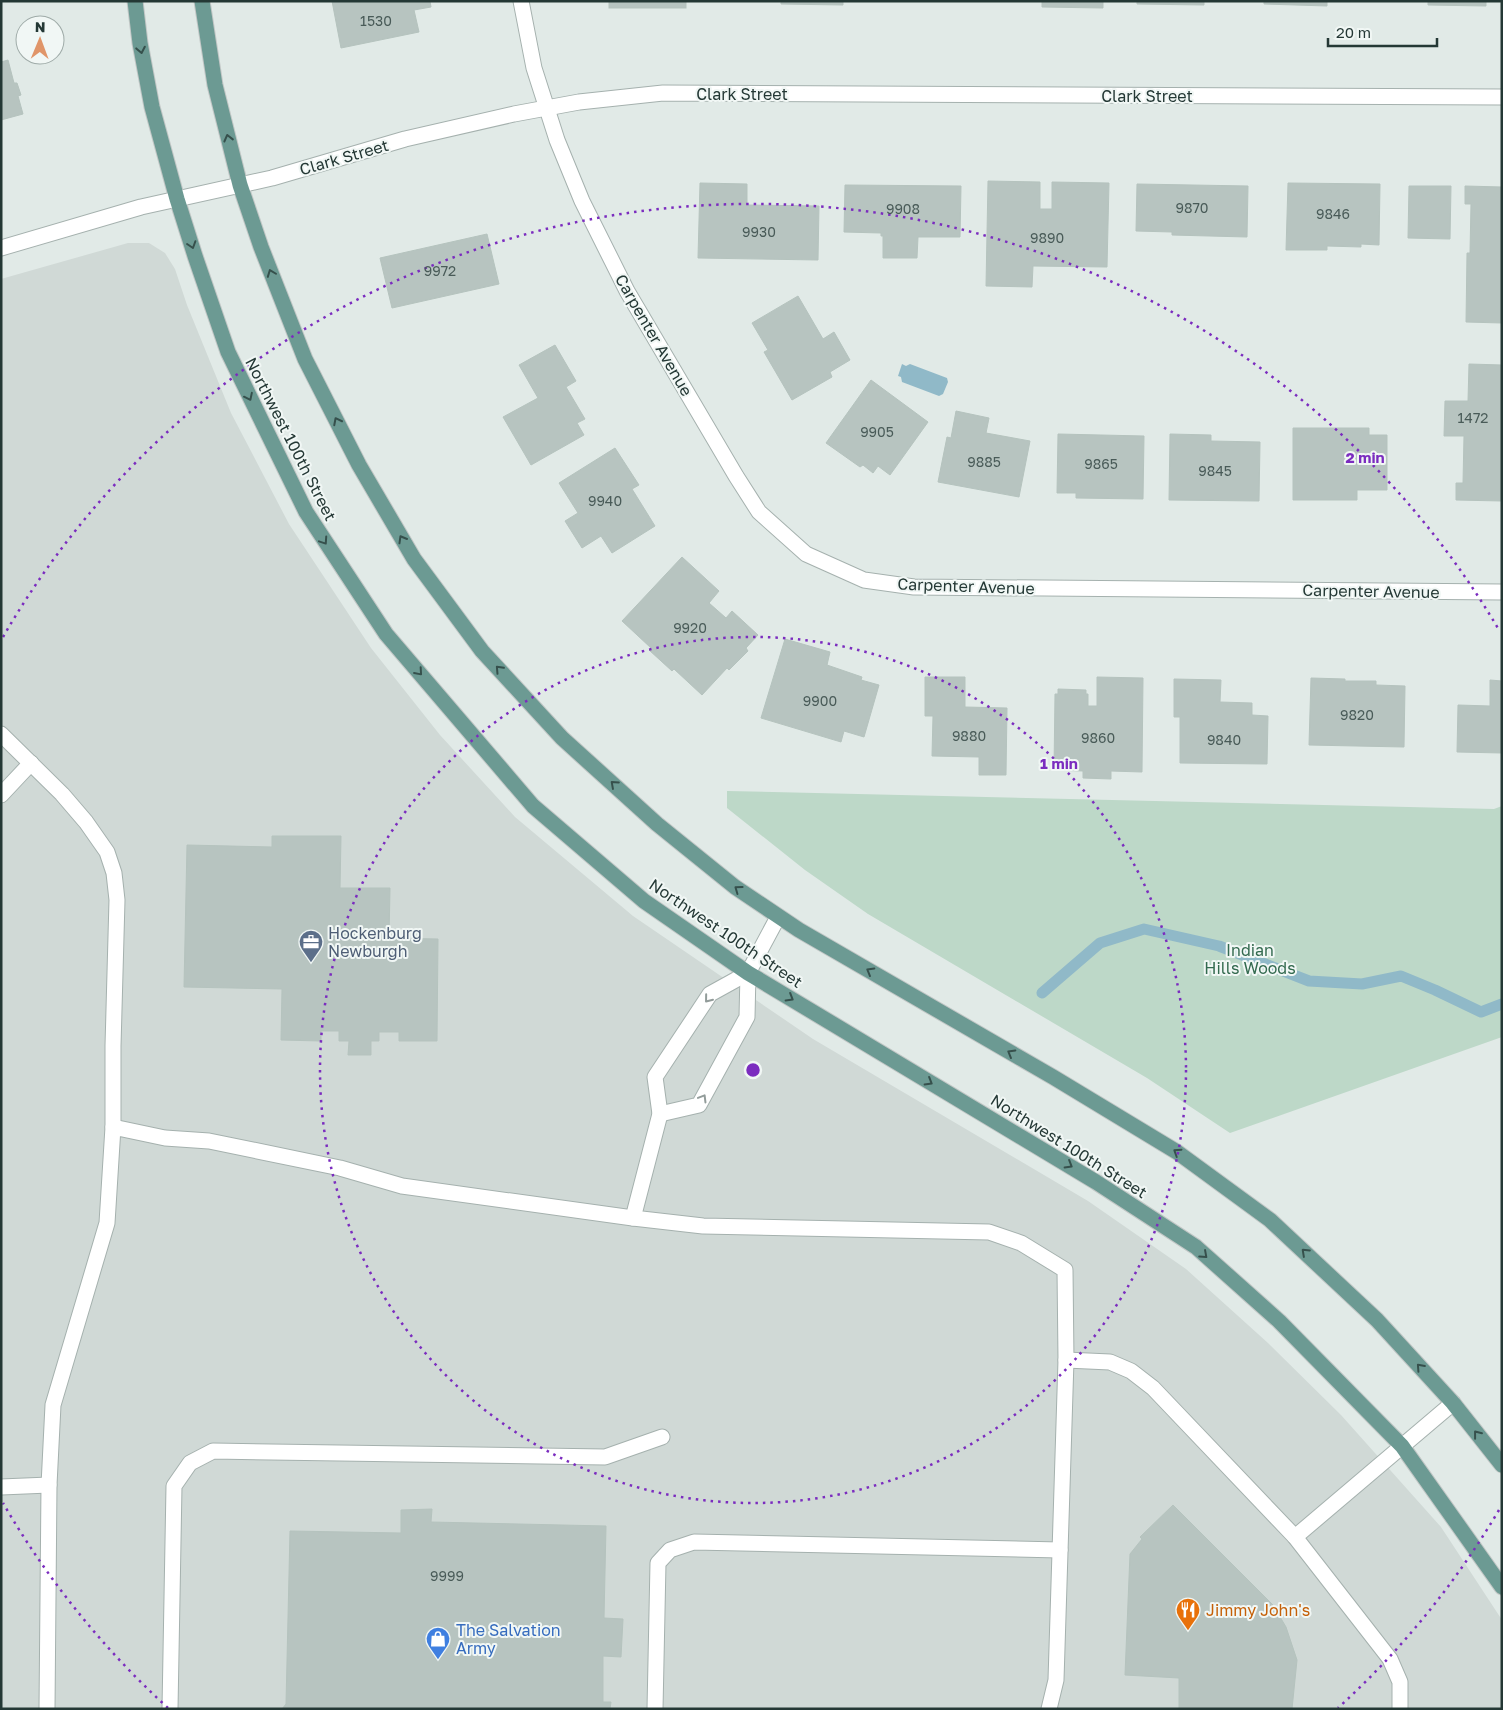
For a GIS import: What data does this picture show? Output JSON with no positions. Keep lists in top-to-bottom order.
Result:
{
  "streets": {
    "main road": ["Northwest 100th Street"],
    "street": ["Clark Street", "Carpenter Avenue"]
  },
  "crossings": [
    ["Clark Street", "Carpenter Avenue"],
    ["Clark Street", "Northwest 100th Street"]
  ],
  "parks": ["Indian Hills Woods"],
  "places": {
    "office": ["Hockenburg Newburgh"],
    "restaurant": ["Jimmy John's"],
    "shop": ["The Salvation Army"]
  },
  "house_numbers": [
    "1530",
    "9870",
    "9908",
    "9846",
    "9930",
    "9890",
    "9972",
    "1472",
    "9905",
    "9885",
    "9865",
    "9845",
    "9940",
    "9920",
    "9900",
    "9820",
    "9880",
    "9860",
    "9840",
    "9999"
  ],
  "scale_bar": "20 m",
  "north": "top",
  "rings": ["2 min", "1 min"]
}
